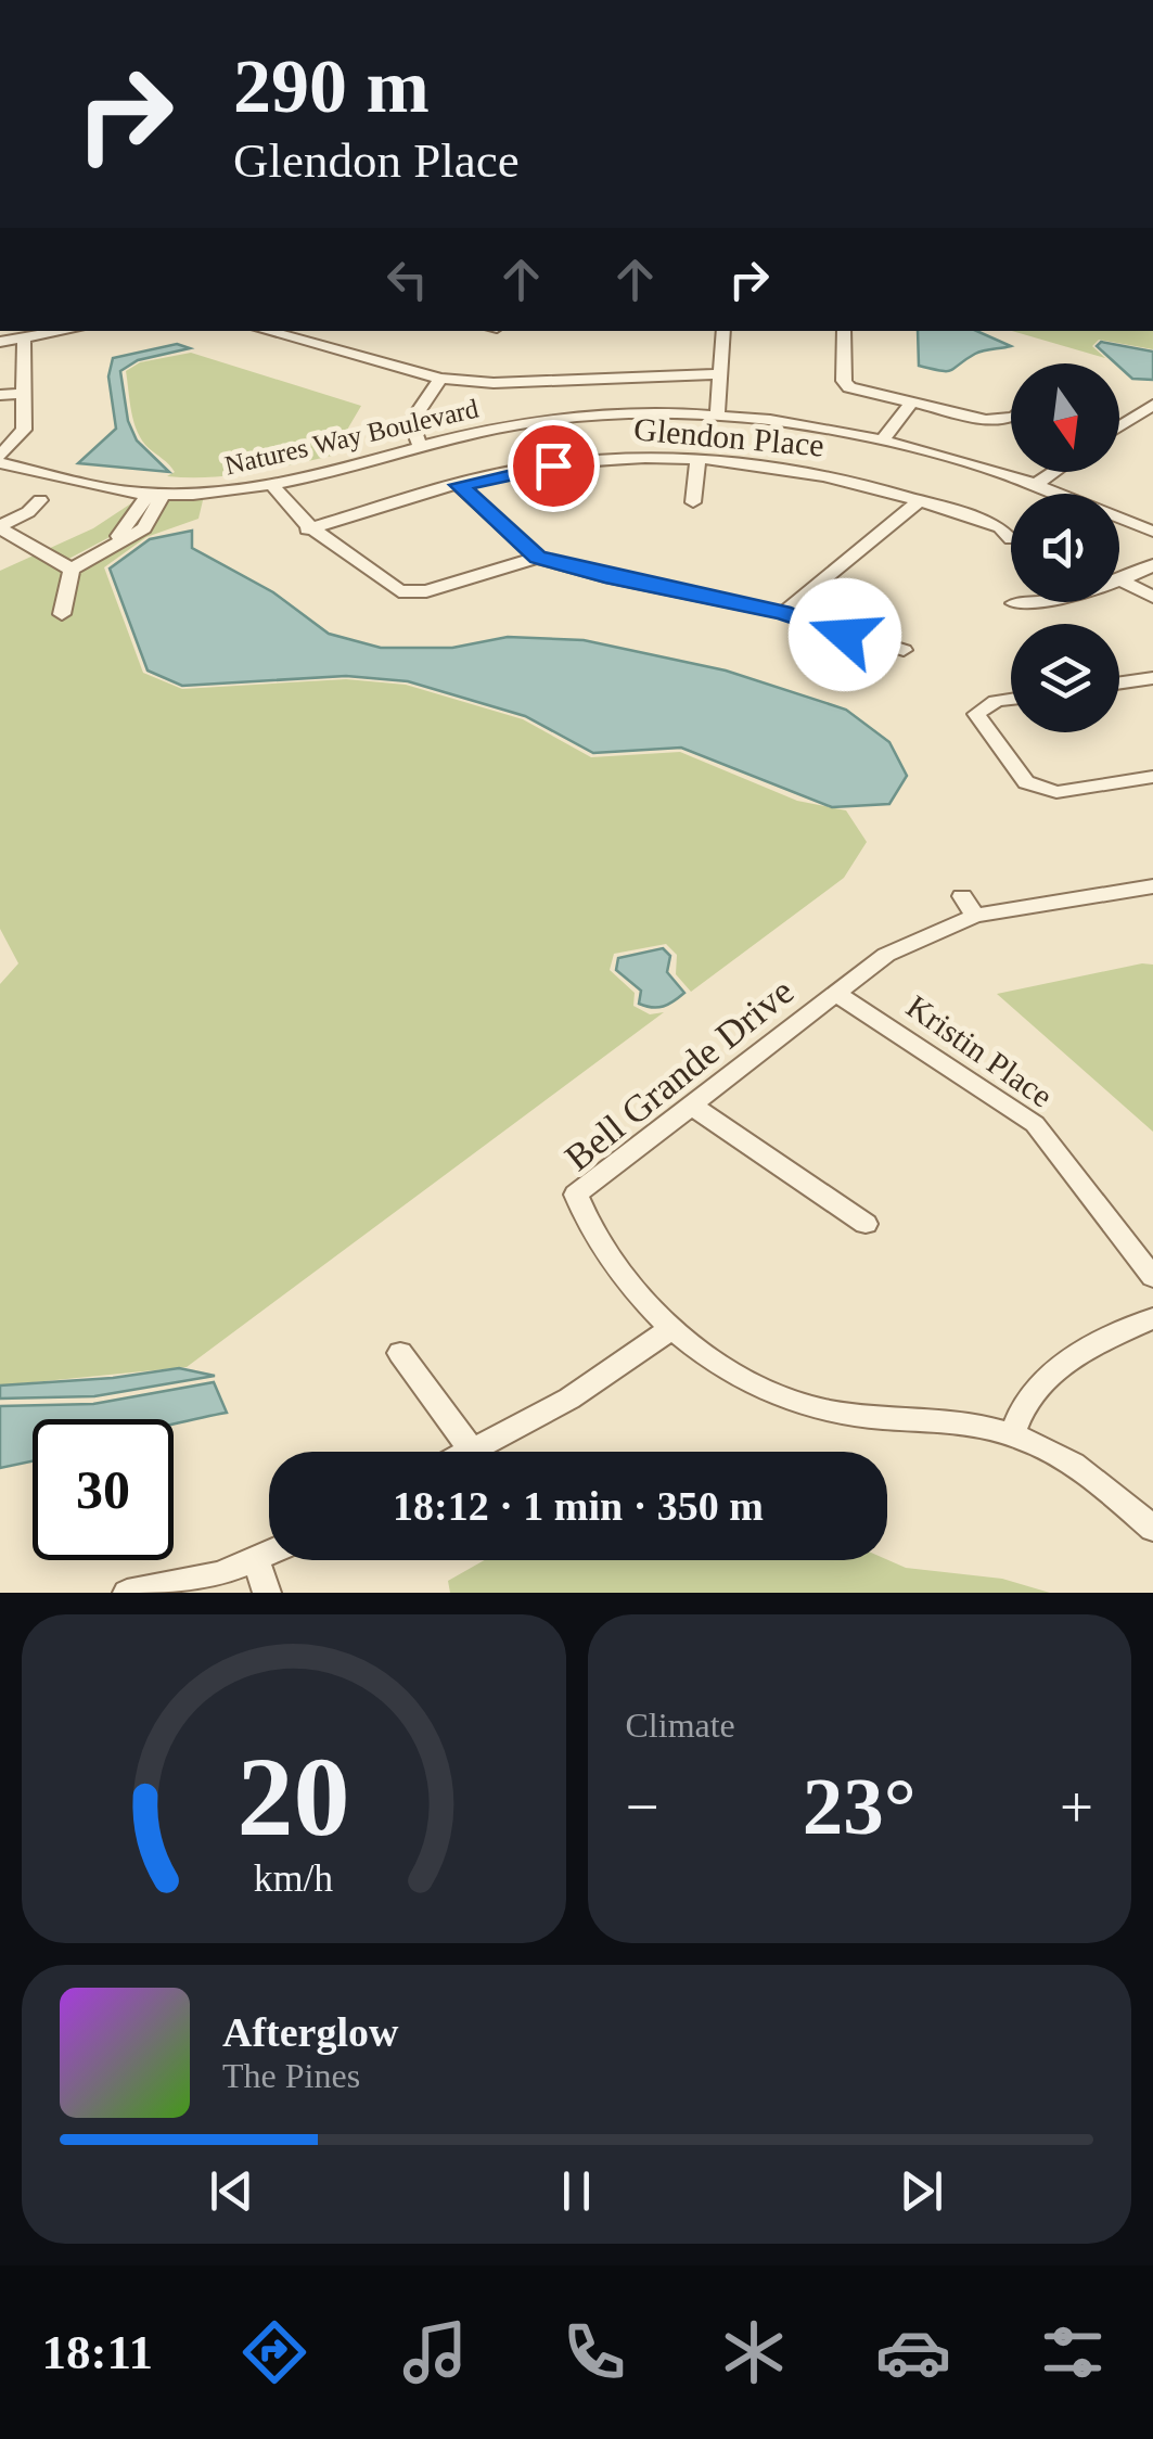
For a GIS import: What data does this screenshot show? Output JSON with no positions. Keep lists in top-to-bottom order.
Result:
{
  "streets": {
    "street": [
      "Natures Way Boulevard",
      "Glendon Place",
      "Kristin Place",
      "Bell Grande Drive"
    ]
  },
  "crossings": [
    ["Kristin Place", "Bell Grande Drive"]
  ],
  "north": "bottom",
  "page": {
    "turn": ["290 m", "Glendon Place"],
    "limit": "30",
    "trip": "18:12 · 1 min · 350 m",
    "tile": "Climate",
    "heat": ["−", "23°", "+"],
    "song": ["Afterglow", "The Pines"],
    "tabs": "18:11",
    "gauge": ["20", "km/h"]
  }
}
